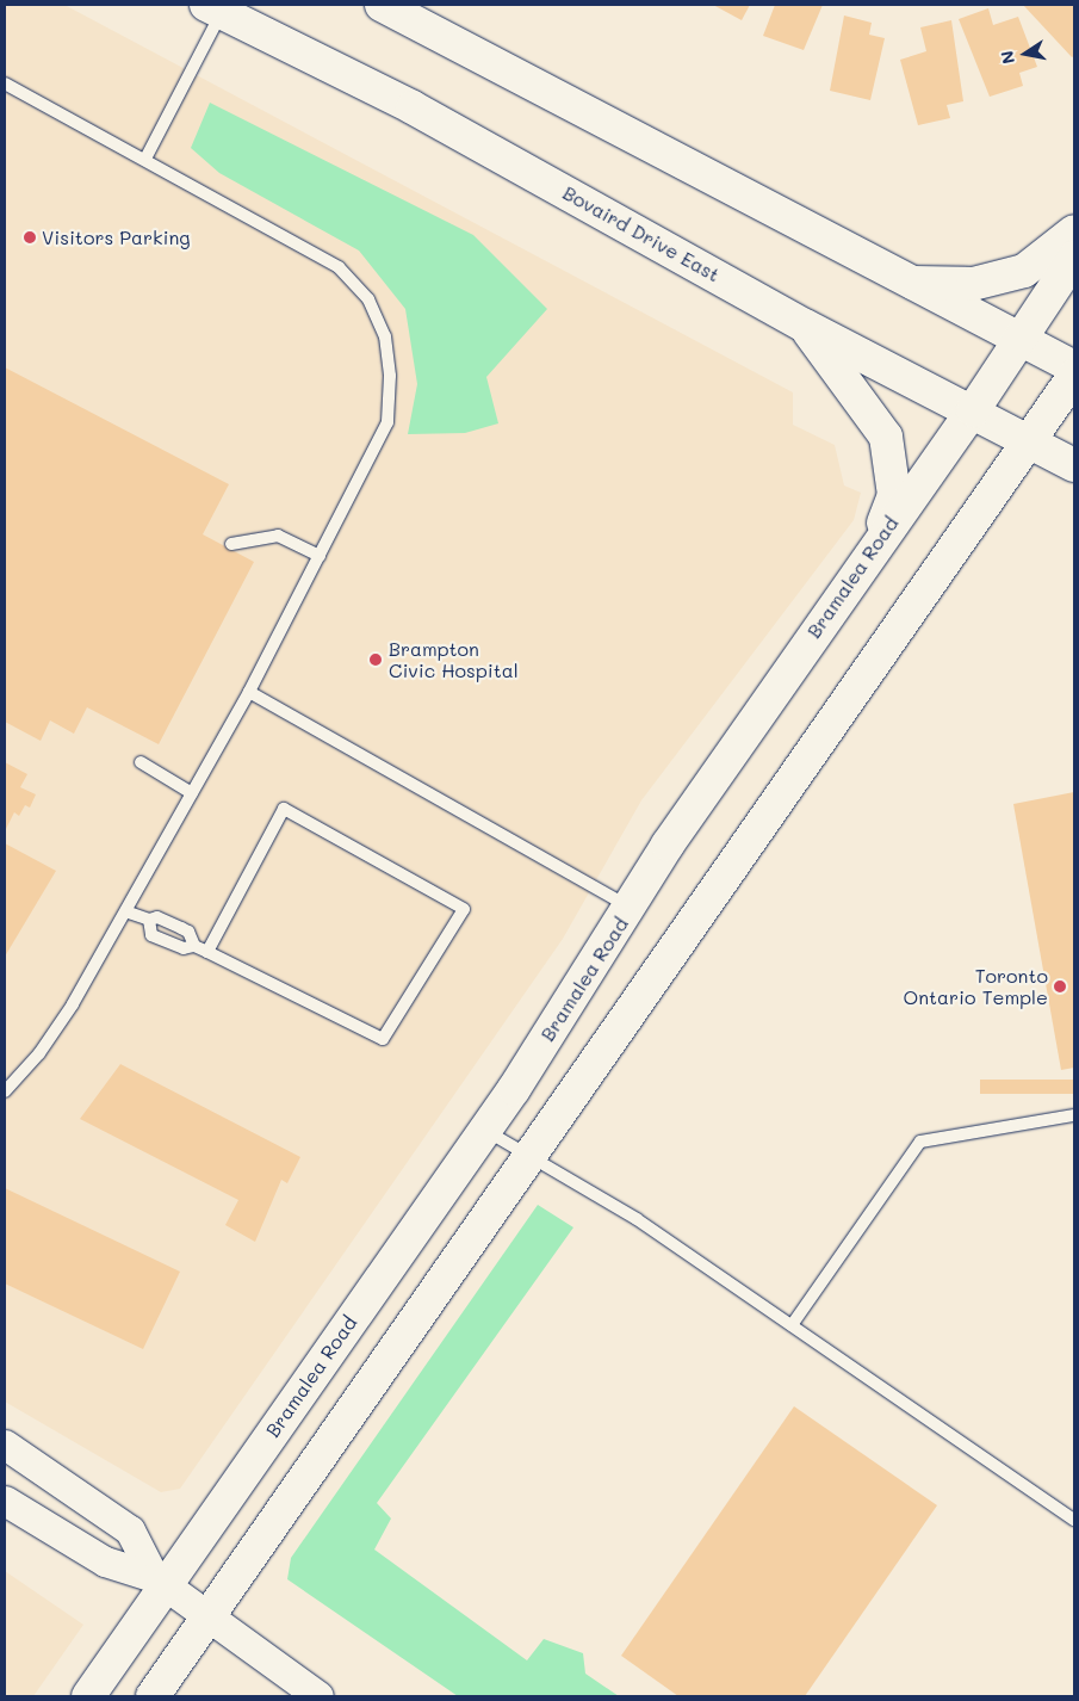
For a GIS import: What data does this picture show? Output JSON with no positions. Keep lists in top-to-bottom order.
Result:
{
  "streets": {
    "main road": ["Bovaird Drive East", "Bramalea Road"]
  },
  "crossings": [
    ["Bovaird Drive East", "Bramalea Road"]
  ],
  "places": ["Visitors Parking", "Brampton Civic Hospital", "Toronto Ontario Temple"],
  "north": "left"
}
